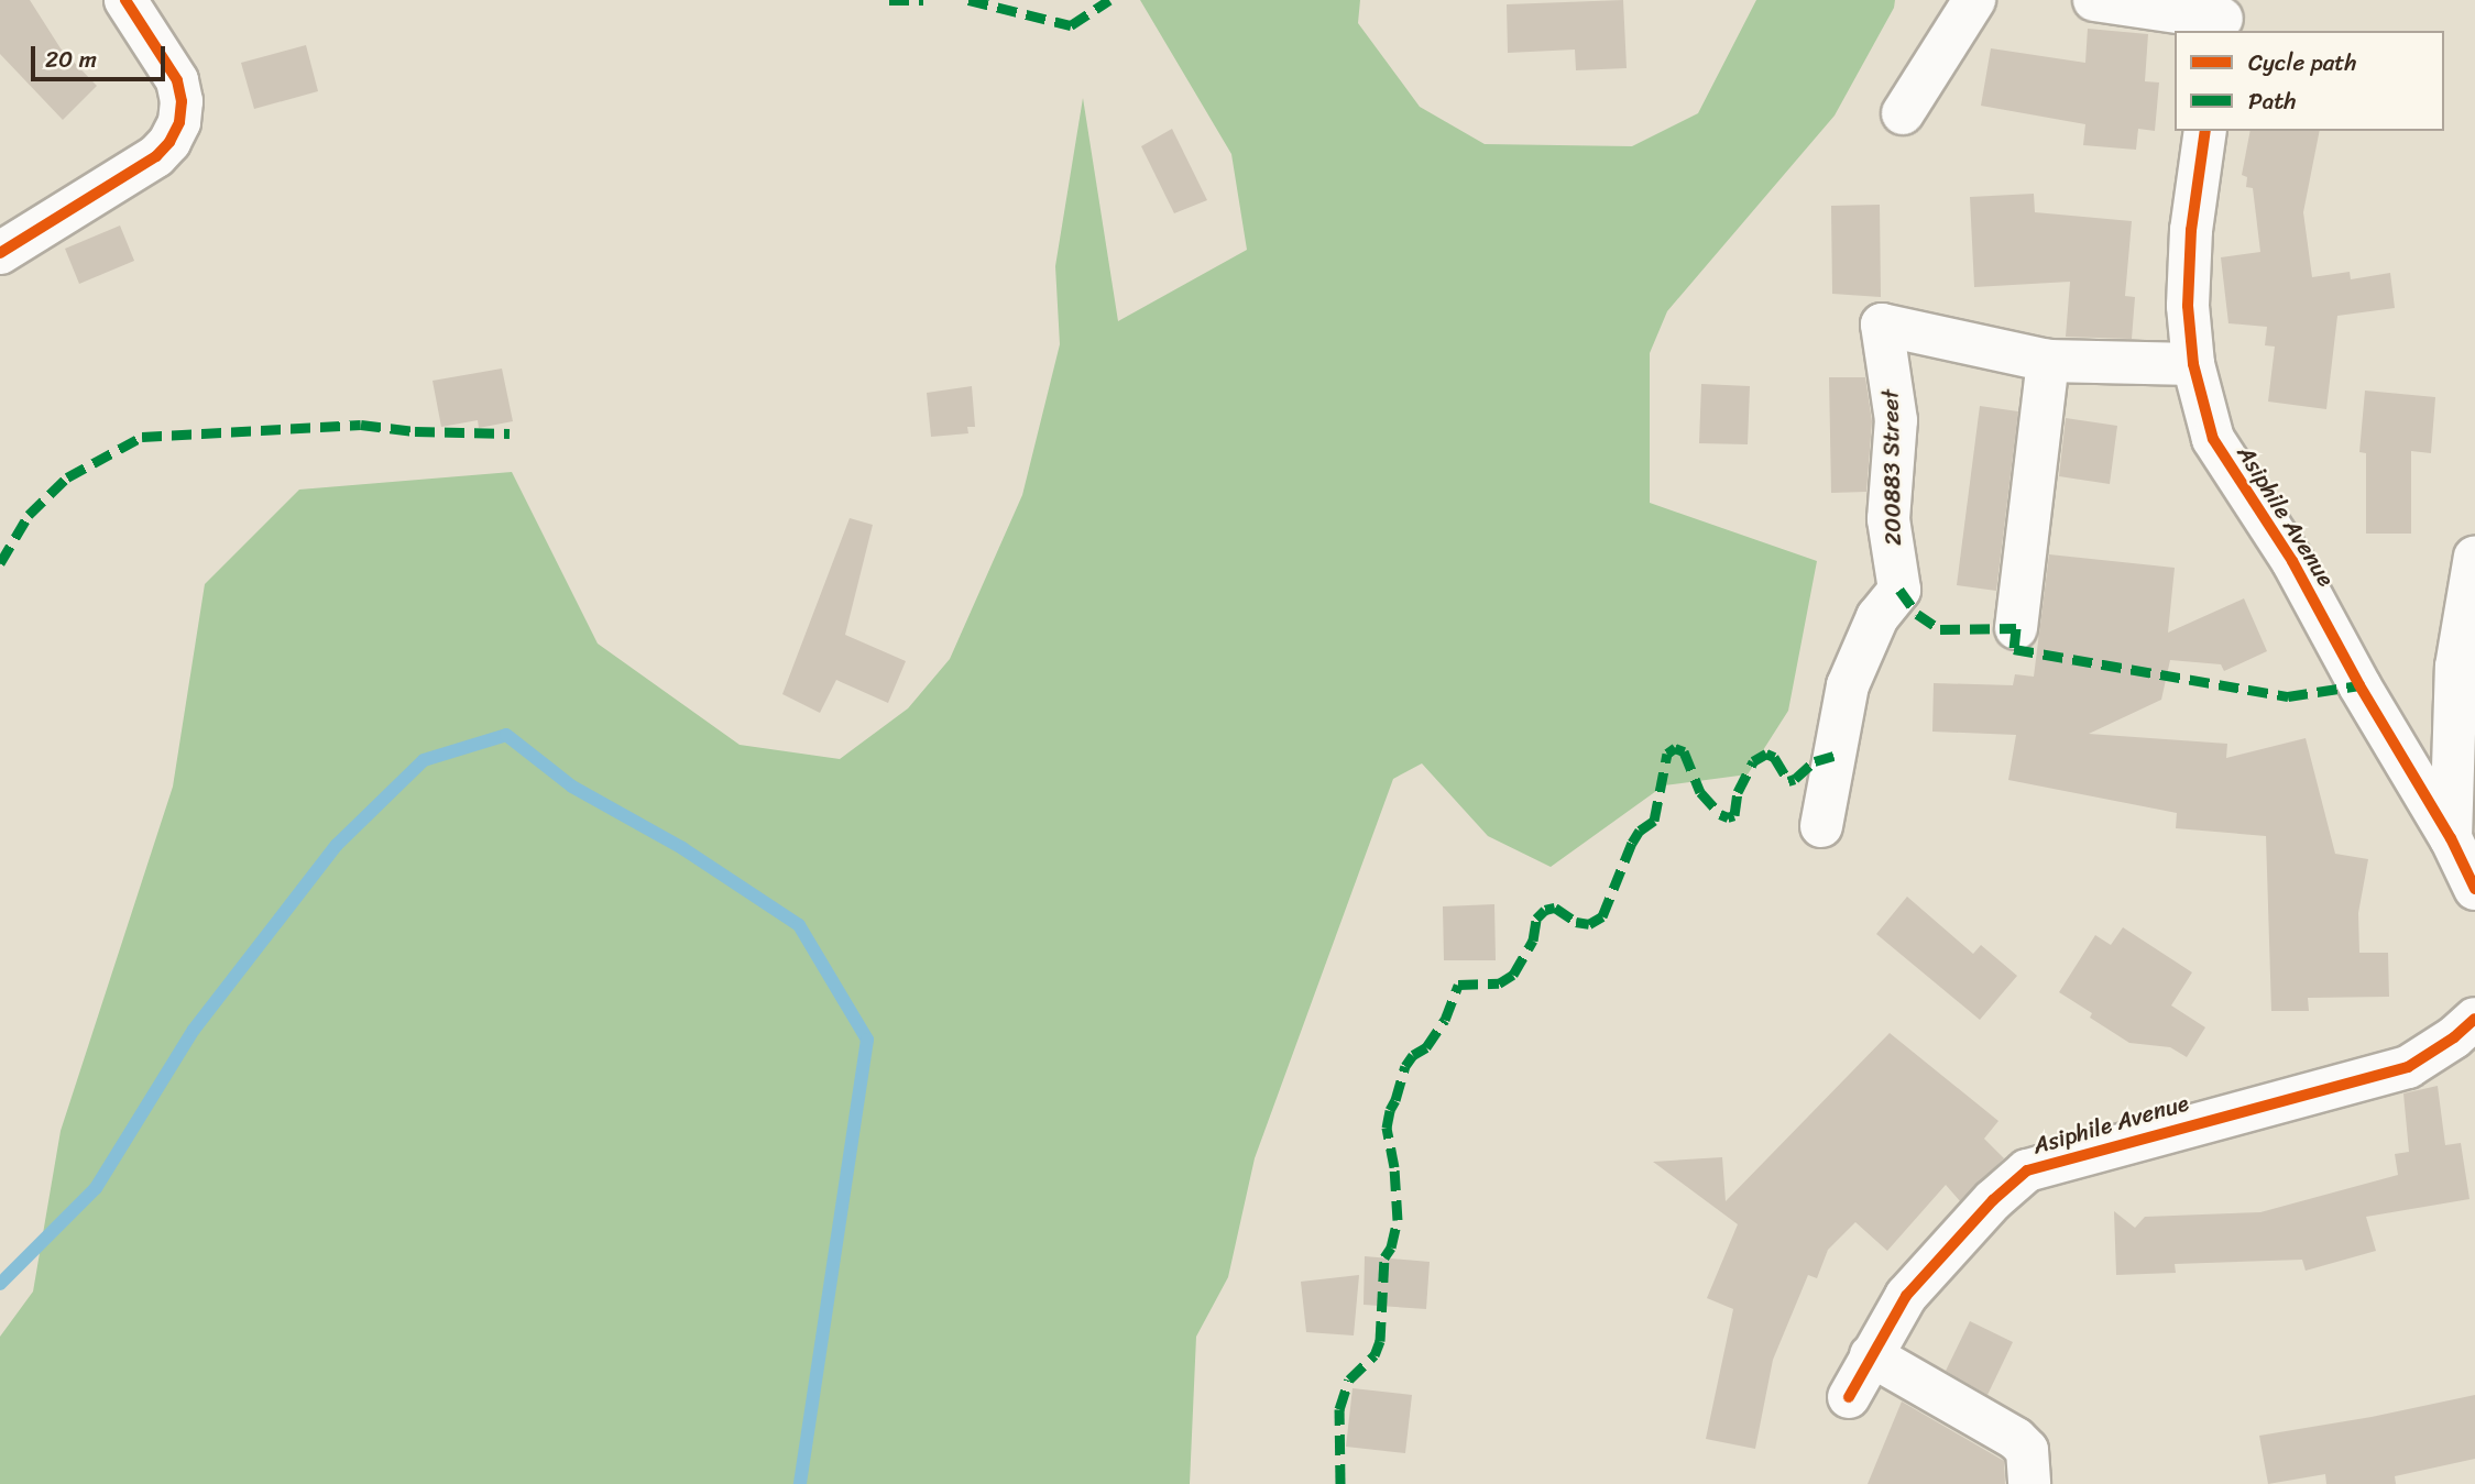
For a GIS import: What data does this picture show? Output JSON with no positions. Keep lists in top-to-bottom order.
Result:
{
  "streets": {
    "street": ["200883 Street", "Asiphile Avenue"]
  },
  "legend": ["Cycle path", "Path"],
  "scale_bar": "20 m"
}
